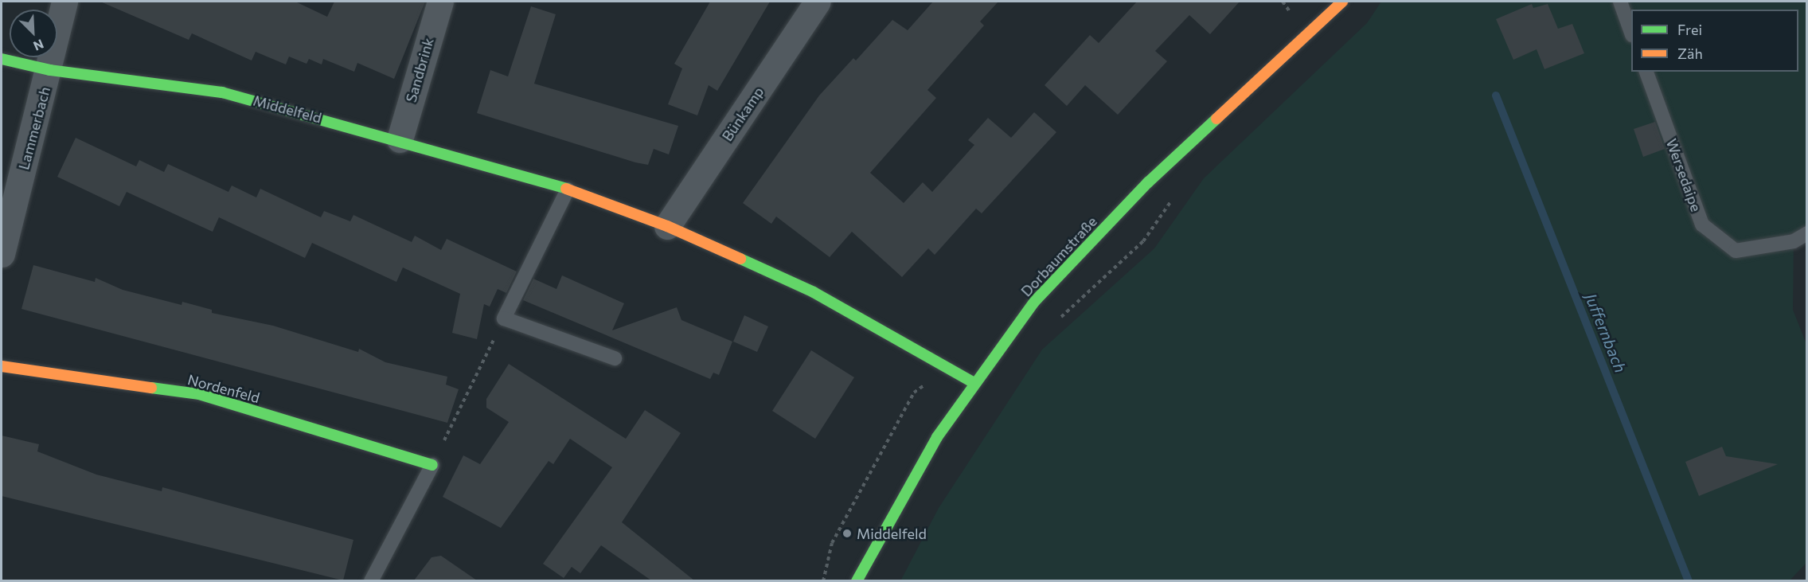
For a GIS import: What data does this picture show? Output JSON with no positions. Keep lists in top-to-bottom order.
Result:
{
  "streets": {
    "street": [
      "Sandbrink",
      "Middelfeld",
      "Bünkamp",
      "Lammerbach",
      "Dorbaumstraße",
      "Nordenfeld"
    ],
    "lane": ["Wersedaipe"]
  },
  "crossings": [
    ["Sandbrink", "Middelfeld"],
    ["Middelfeld", "Bünkamp"],
    ["Middelfeld", "Lammerbach"],
    ["Middelfeld", "Dorbaumstraße"]
  ],
  "water": ["Juffernbach"],
  "places": ["Middelfeld"],
  "legend": ["Frei", "Zäh"],
  "north": "bottom right"
}
